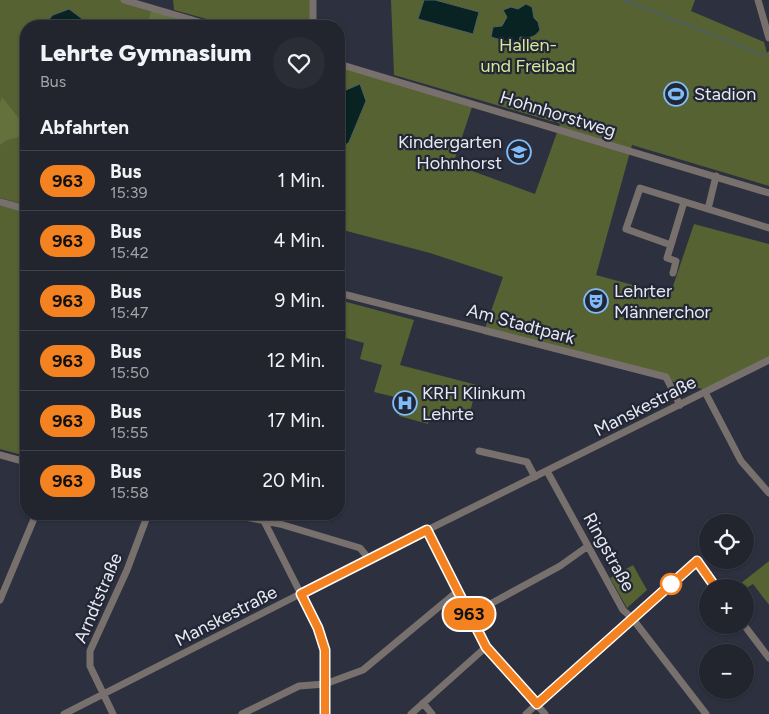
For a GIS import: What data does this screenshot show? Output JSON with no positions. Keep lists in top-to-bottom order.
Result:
{
  "streets": {
    "street": [
      "Hohnhorstweg",
      "Am Stadtpark",
      "Manskestraße",
      "Ringstraße",
      "Arndtstraße"
    ]
  },
  "crossings": [
    ["Am Stadtpark", "Manskestraße"],
    ["Manskestraße", "Ringstraße"],
    ["Manskestraße", "Arndtstraße"]
  ],
  "parks": ["Hallen- und Freibad"],
  "places": {
    "sports": ["Stadion"],
    "school or university": ["Kindergarten Hohnhorst"],
    "theatre": ["Lehrter Männerchor"],
    "hospital": ["KRH Klinkum Lehrte"]
  },
  "lines": ["bus line 963"],
  "page": {
    "on_map": "963",
    "heading": [
      ["Lehrte Gymnasium", "Bus"],
      "Abfahrten"
    ],
    "list": [
      {
        "mark": "963",
        "name": "Bus",
        "note": "15:39",
        "value": "1 Min."
      },
      {
        "mark": "963",
        "name": "Bus",
        "note": "15:42",
        "value": "4 Min."
      },
      {
        "mark": "963",
        "name": "Bus",
        "note": "15:47",
        "value": "9 Min."
      },
      {
        "mark": "963",
        "name": "Bus",
        "note": "15:50",
        "value": "12 Min."
      },
      {
        "mark": "963",
        "name": "Bus",
        "note": "15:55",
        "value": "17 Min."
      },
      {
        "mark": "963",
        "name": "Bus",
        "note": "15:58",
        "value": "20 Min."
      }
    ],
    "map_buttons": ["+", "−"]
  }
}
